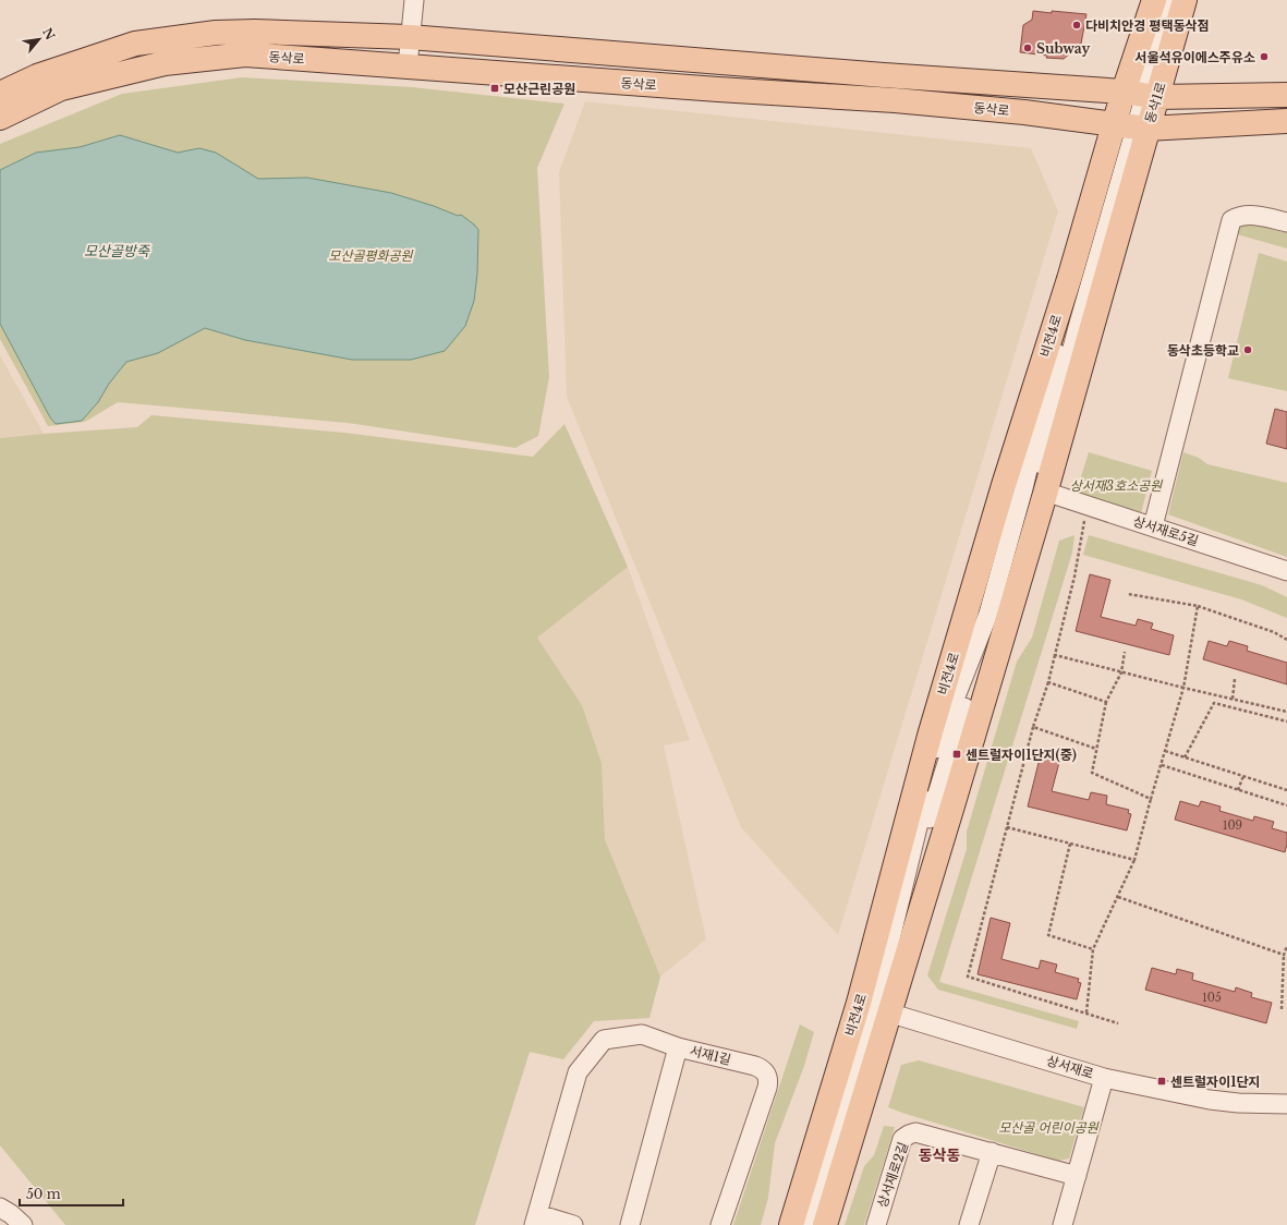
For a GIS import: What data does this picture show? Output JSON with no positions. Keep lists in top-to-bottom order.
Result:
{
  "streets": {
    "main road": ["동삭로", "동삭1로", "비전4로"],
    "street": [
      "상서재로5길",
      "서재1길",
      "상서재로",
      "상서재로2길"
    ]
  },
  "crossings": [
    ["동삭로", "동삭1로"],
    ["동삭로", "비전4로"],
    ["동삭1로", "비전4로"],
    ["비전4로", "상서재로5길"],
    ["비전4로", "상서재로"]
  ],
  "districts": ["동삭동"],
  "water": ["모산골방죽"],
  "parks": ["모산골평화공원", "상서재3호소공원", "모산골 어린이공원"],
  "places": {
    "other": [
      "다비치안경 평택동삭점",
      "Subway",
      "서울석유이에스주유소",
      "동삭초등학교"
    ],
    "transit": ["모산근린공원", "센트럴자이1단지(중)", "센트럴자이1단지"]
  },
  "house_numbers": ["109", "105"],
  "scale_bar": "50 m",
  "north": "top right"
}
